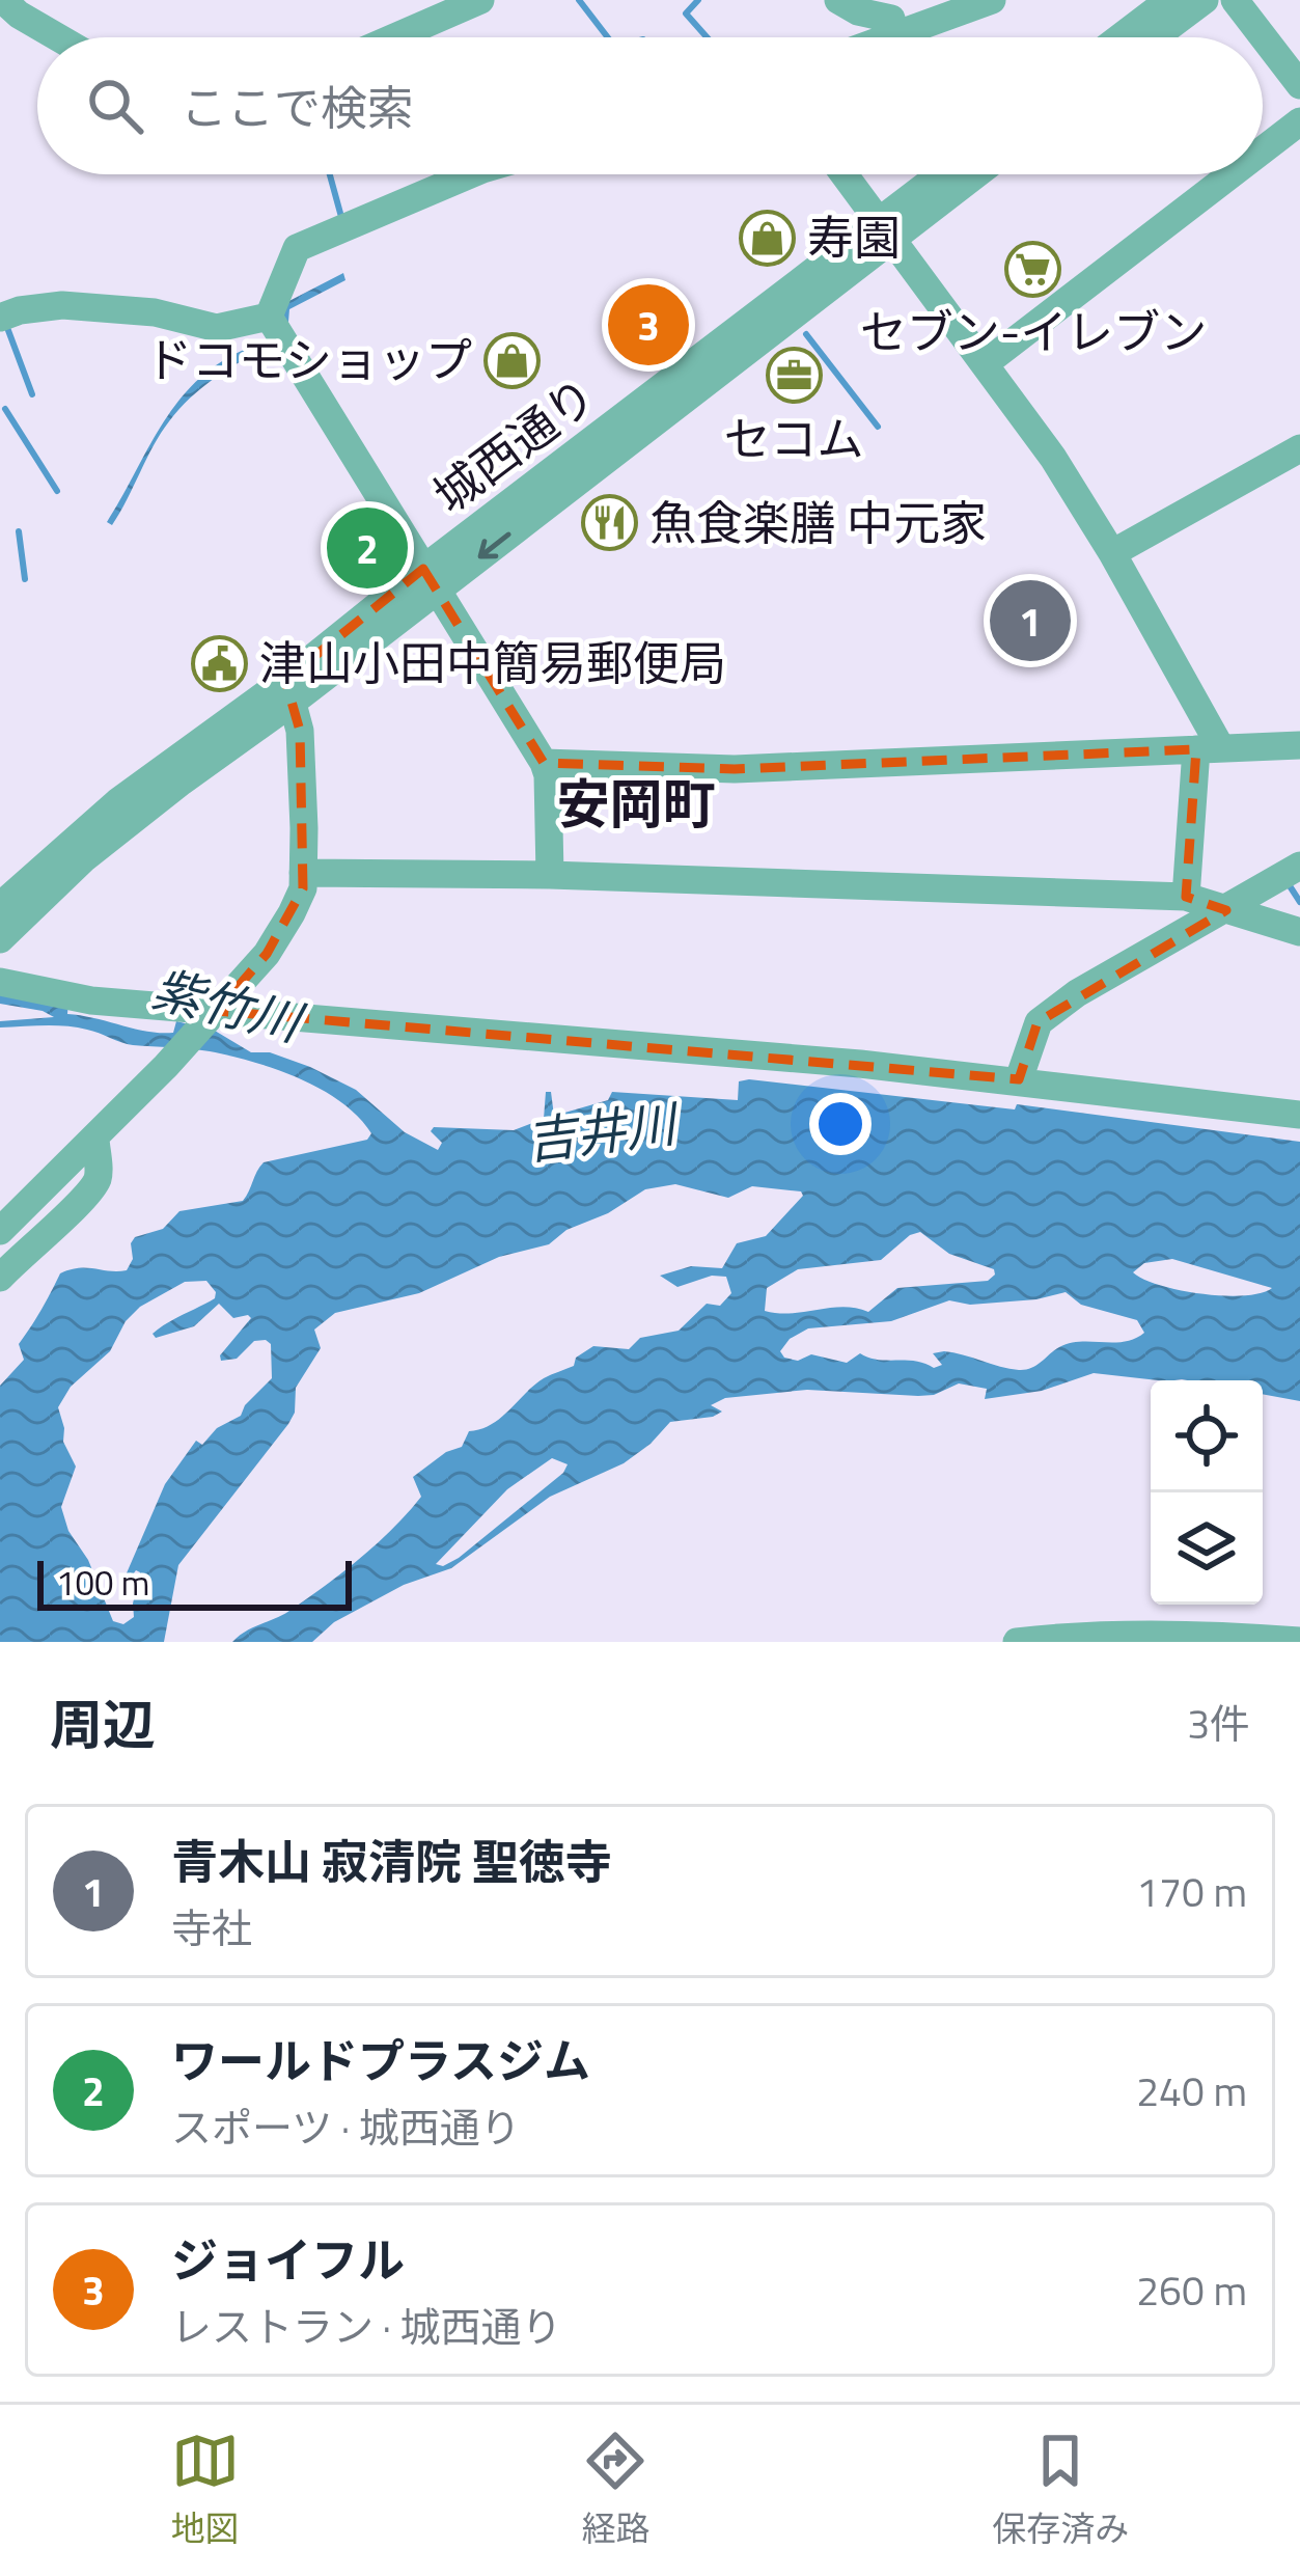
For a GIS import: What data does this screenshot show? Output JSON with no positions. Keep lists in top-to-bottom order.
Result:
{
  "streets": {
    "street": ["城西通り"]
  },
  "districts": ["安岡町"],
  "water": ["紫竹川", "吉井川"],
  "places": {
    "shop": ["寿園", "ドコモショップ"],
    "supermarket": ["セブン-イレブン"],
    "office": ["セコム"],
    "restaurant": ["魚食楽膳 中元家"],
    "public building": ["津山小田中簡易郵便局"]
  },
  "scale_bar": "100 m",
  "page": {
    "search": "ここで検索",
    "pins": ["3", "2", "1"],
    "scale": "100 m",
    "heading": ["周辺", "3件"],
    "list": [
      {
        "mark": "1",
        "name": "青木山 寂清院 聖徳寺",
        "note": "寺社",
        "value": "170 m"
      },
      {
        "mark": "2",
        "name": "ワールドプラスジム",
        "note": "スポーツ · 城西通り",
        "value": "240 m"
      },
      {
        "mark": "3",
        "name": "ジョイフル",
        "note": "レストラン · 城西通り",
        "value": "260 m"
      }
    ],
    "nav": ["地図", "経路", "保存済み"]
  }
}
